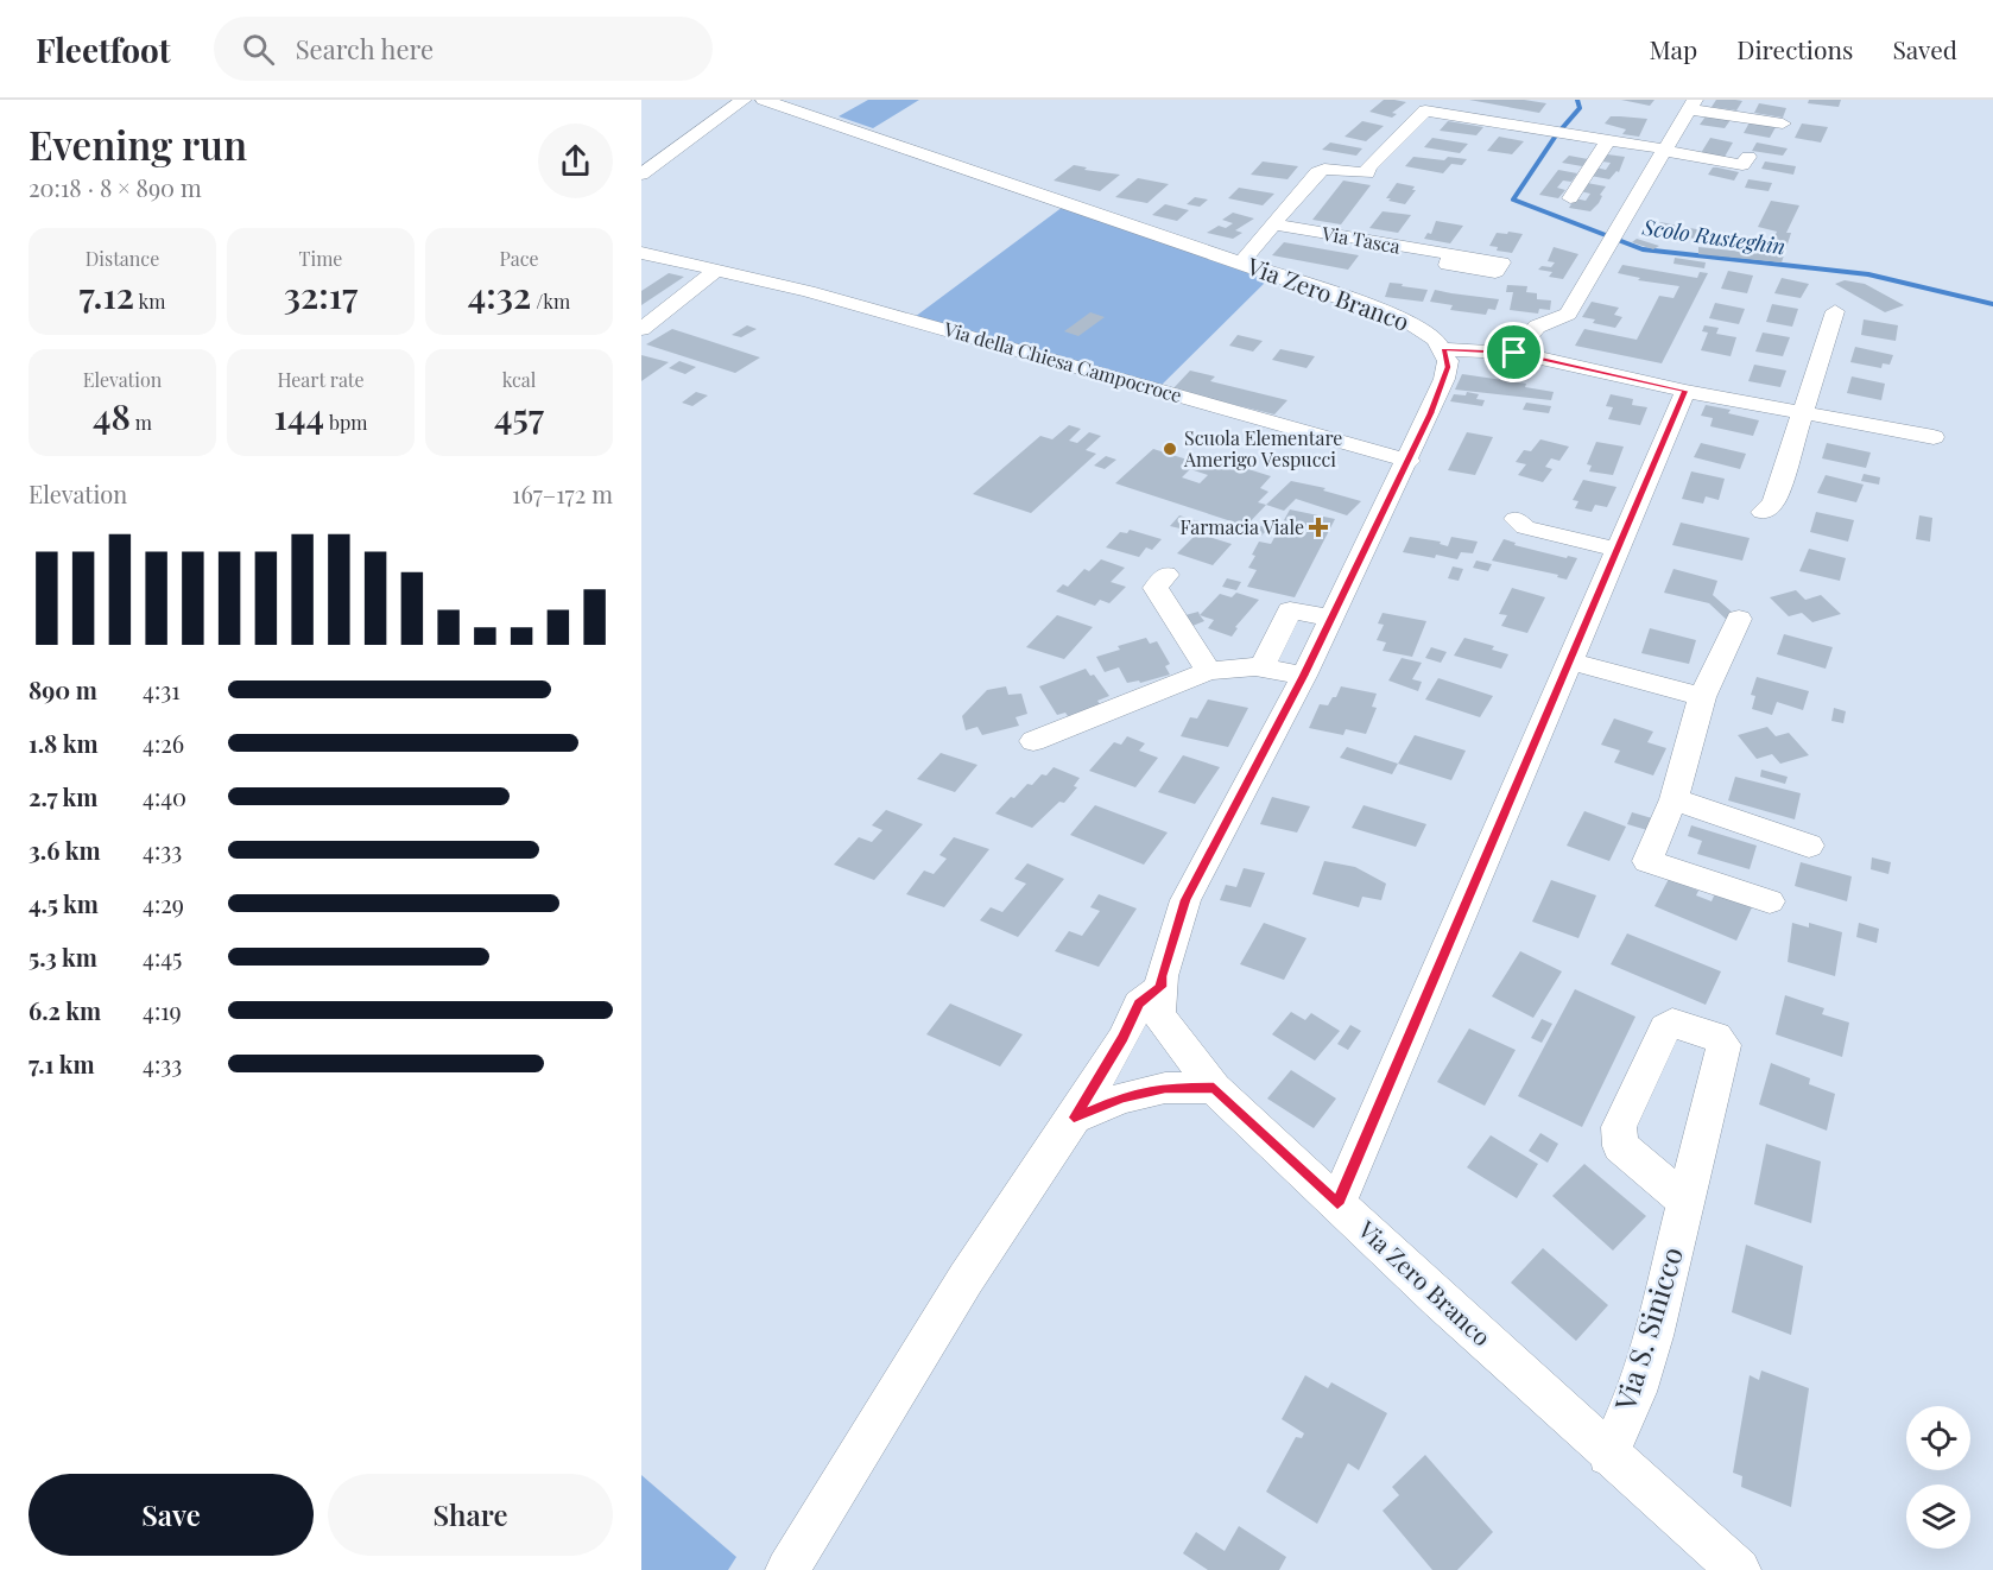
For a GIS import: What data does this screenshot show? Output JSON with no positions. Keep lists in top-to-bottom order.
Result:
{
  "streets": {
    "street": [
      "Via Tasca",
      "Via Zero Branco",
      "Via della Chiesa Campocroce",
      "Via S. Sinicco"
    ]
  },
  "crossings": [
    ["Via Zero Branco", "Via della Chiesa Campocroce"],
    ["Via Zero Branco", "Via S. Sinicco"]
  ],
  "water": ["Scolo Rusteghin"],
  "places": {
    "other": ["Scuola Elementare Amerigo Vespucci"],
    "health": ["Farmacia Viale"]
  },
  "page": {
    "header": "Fleetfoot",
    "search": "Search here",
    "nav": ["Map", "Directions", "Saved"],
    "heading": ["Evening run", "20:18 · 8 × 890 m"],
    "stats": [
      ["Distance", "7.12 km"],
      ["Time", "32:17"],
      ["Pace", "4:32 /km"],
      ["Elevation", "48 m"],
      ["Heart rate", "144 bpm"],
      ["kcal", "457"]
    ],
    "chart": ["Elevation", "167–172 m"],
    "list": [
      {
        "name": "890 m",
        "note": "4:31"
      },
      {
        "name": "1.8 km",
        "note": "4:26"
      },
      {
        "name": "2.7 km",
        "note": "4:40"
      },
      {
        "name": "3.6 km",
        "note": "4:33"
      },
      {
        "name": "4.5 km",
        "note": "4:29"
      },
      {
        "name": "5.3 km",
        "note": "4:45"
      },
      {
        "name": "6.2 km",
        "note": "4:19"
      },
      {
        "name": "7.1 km",
        "note": "4:33"
      }
    ],
    "buttons": ["Save", "Share"]
  }
}
